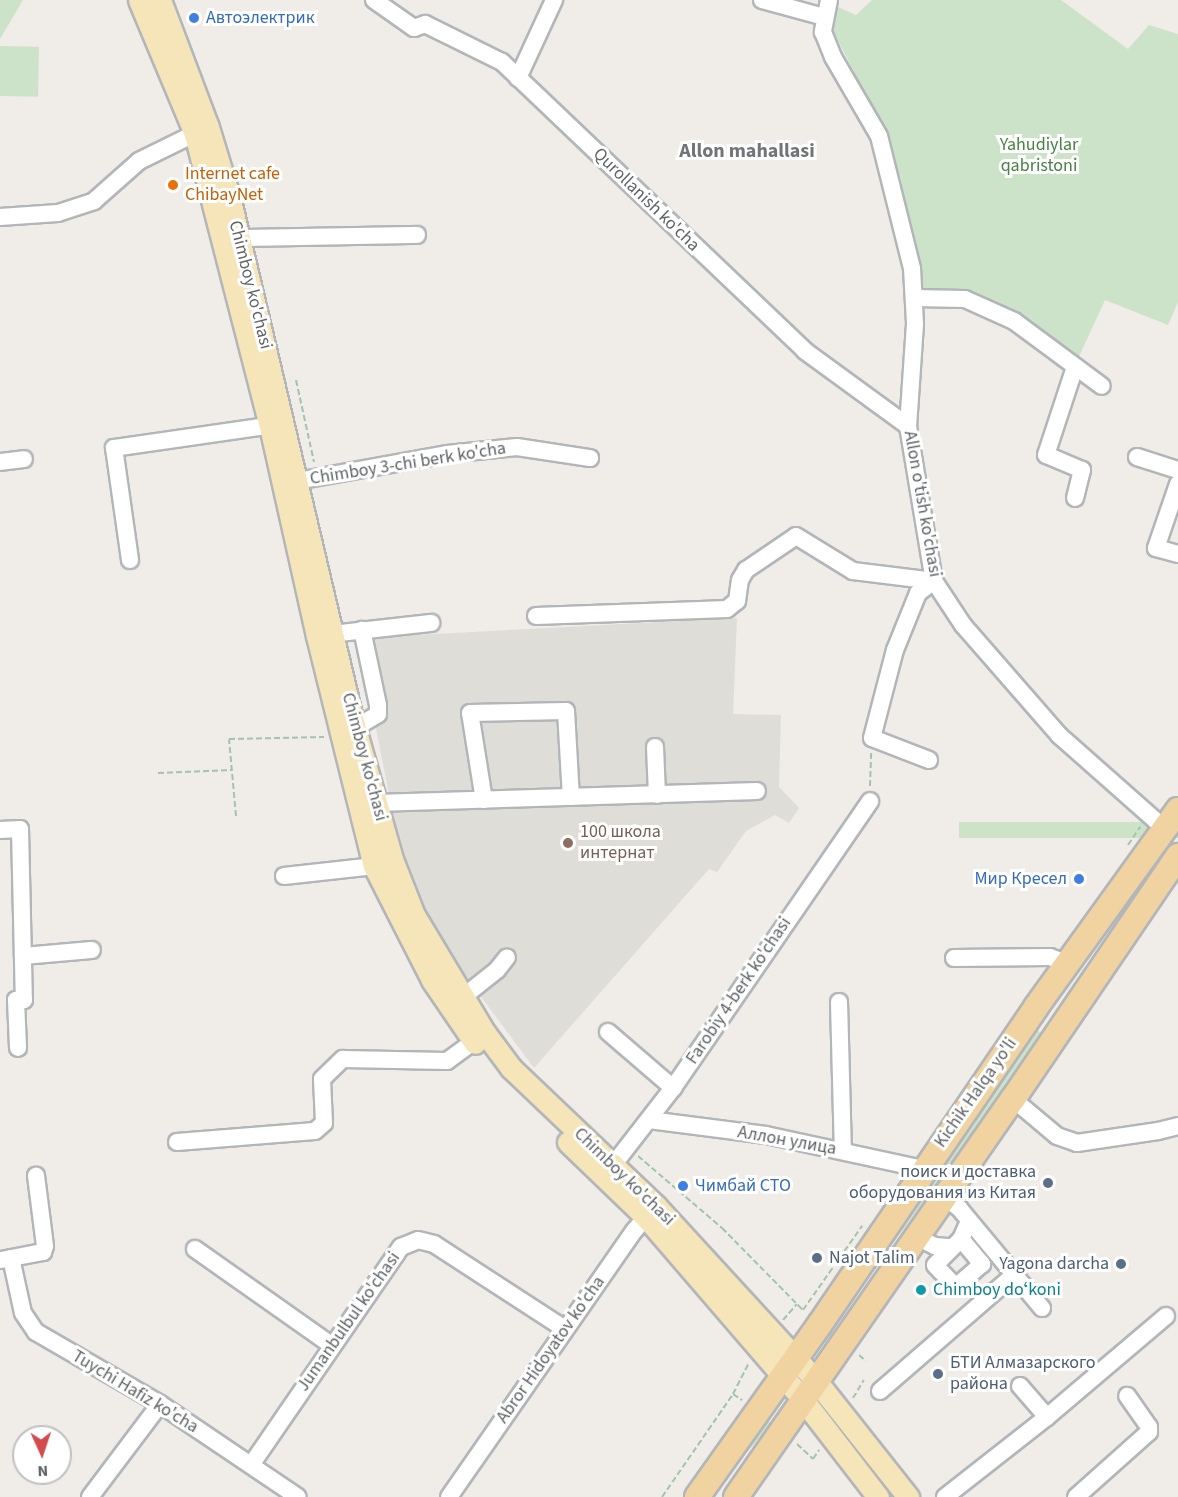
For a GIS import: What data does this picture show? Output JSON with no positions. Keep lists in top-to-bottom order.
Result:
{
  "streets": {
    "highway": ["Kichik Halqa yo'li"],
    "main road": ["Chimboy ko'chasi"],
    "street": [
      "Qurollanish ko'cha",
      "Chimboy 3-chi berk ko'cha",
      "Allon o'tish ko'chasi",
      "Farobiy 4-berk ko'chasi",
      "Аллон улица",
      "Jumanbulbul ko'chasi",
      "Abror Hidoyatov ko'cha",
      "Tuychi Hafiz ko'cha"
    ]
  },
  "crossings": [
    ["Qurollanish ko'cha", "Allon o'tish ko'chasi"],
    ["Chimboy ko'chasi", "Chimboy 3-chi berk ko'cha"],
    ["Chimboy ko'chasi", "Farobiy 4-berk ko'chasi"],
    ["Chimboy ko'chasi", "Kichik Halqa yo'li"],
    ["Chimboy ko'chasi", "Abror Hidoyatov ko'cha"],
    ["Allon o'tish ko'chasi", "Kichik Halqa yo'li"],
    ["Farobiy 4-berk ko'chasi", "Аллон улица"],
    ["Kichik Halqa yo'li", "Аллон улица"],
    ["Jumanbulbul ko'chasi", "Abror Hidoyatov ko'cha"],
    ["Jumanbulbul ko'chasi", "Tuychi Hafiz ko'cha"]
  ],
  "districts": ["Allon mahallasi"],
  "parks": ["Yahudiylar qabristoni"],
  "places": [
    "Автоэлектрик",
    "Internet cafe ChibayNet",
    "100 школа интернат",
    "Мир Кресел",
    "поиск и доставка оборудования из Китая",
    "Чимбай СТО",
    "Najot Talim",
    "Yagona darcha",
    "Chimboy doʻkoni",
    "БТИ Алмазарского района"
  ],
  "north": "bottom"
}
